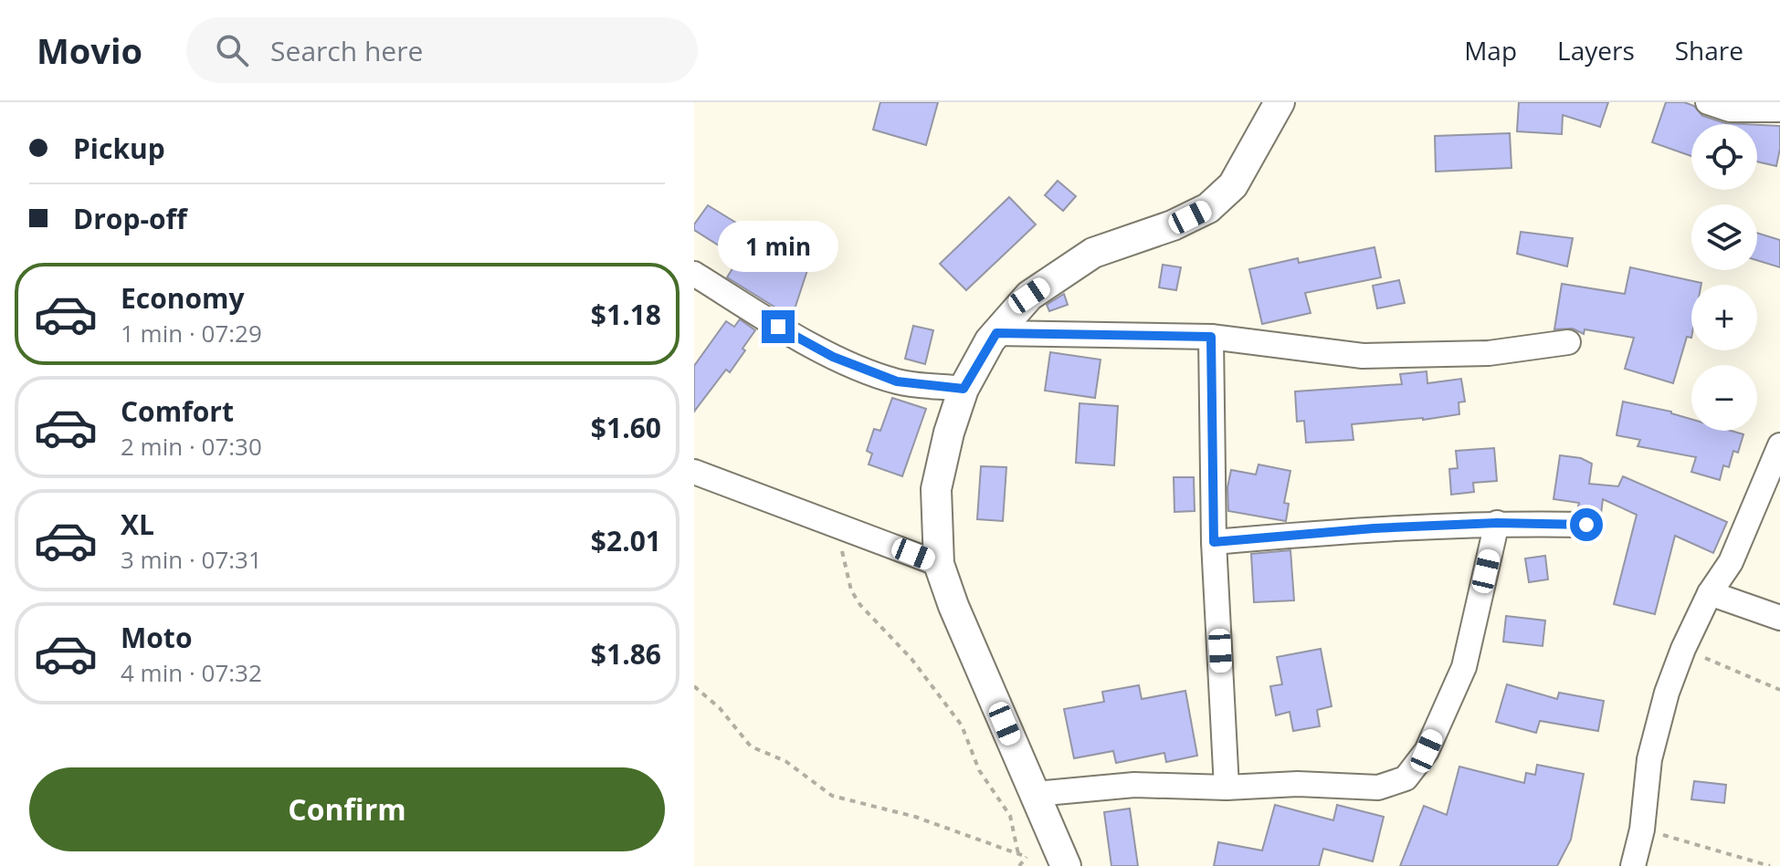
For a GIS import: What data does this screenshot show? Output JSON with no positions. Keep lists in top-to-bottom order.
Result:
{
  "page": {
    "header": "Movio",
    "search": "Search here",
    "nav": ["Map", "Layers", "Share"],
    "banner": ["Pickup", "Drop-off"],
    "map_buttons": ["+", "−"],
    "bubble": "1 min",
    "list": [
      {
        "name": "Economy",
        "note": "1 min · 07:29",
        "value": "$1.18"
      },
      {
        "name": "Comfort",
        "note": "2 min · 07:30",
        "value": "$1.60"
      },
      {
        "name": "XL",
        "note": "3 min · 07:31",
        "value": "$2.01"
      },
      {
        "name": "Moto",
        "note": "4 min · 07:32",
        "value": "$1.86"
      }
    ],
    "buttons": "Confirm"
  }
}
